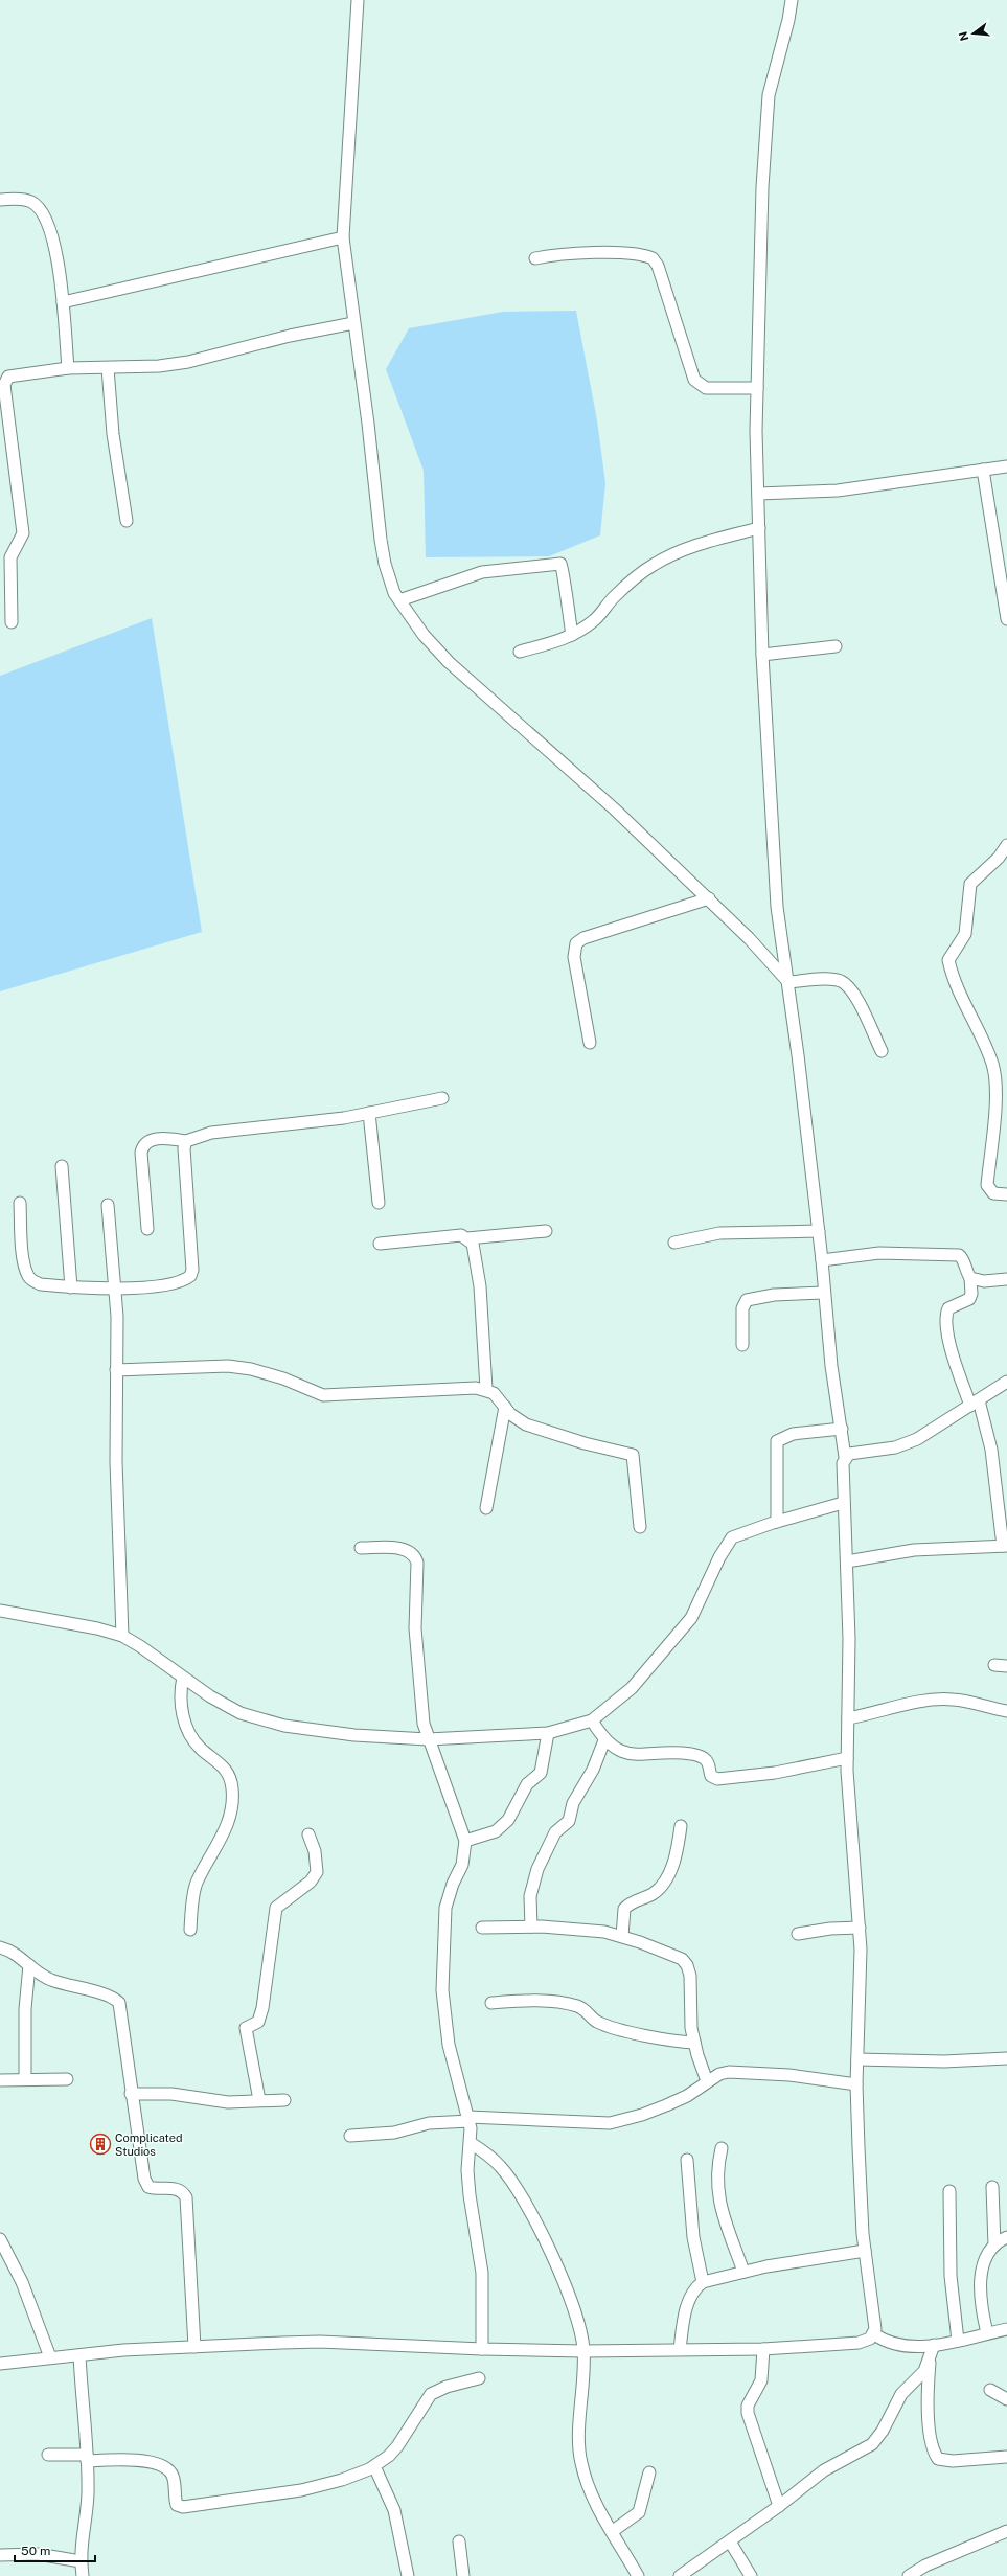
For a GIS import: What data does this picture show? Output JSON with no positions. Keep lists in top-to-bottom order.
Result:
{
  "places": {
    "building": ["Complicated Studios"]
  },
  "scale_bar": "50 m",
  "north": "left"
}
